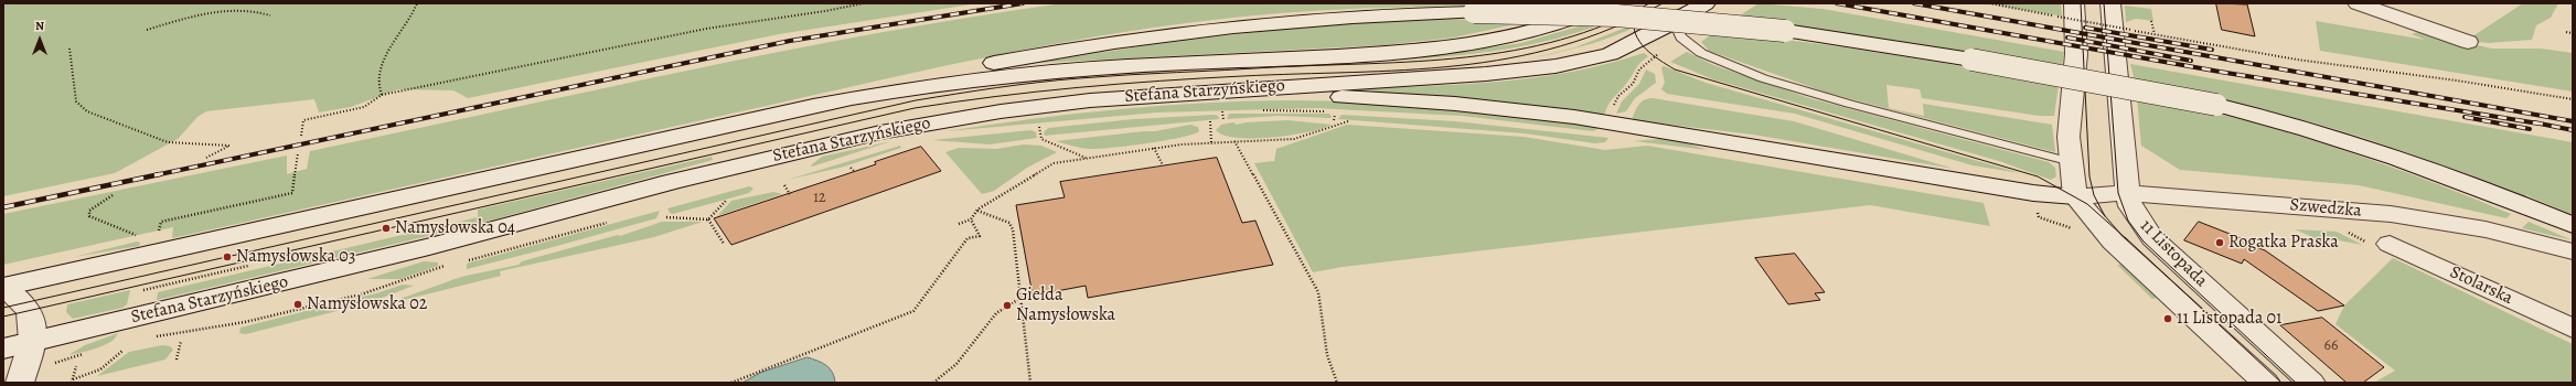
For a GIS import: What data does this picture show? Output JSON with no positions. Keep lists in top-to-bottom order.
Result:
{
  "streets": {
    "main road": [
      "Stefana Starzyńskiego",
      "Szwedzka",
      "11 Listopada",
      "Stolarska"
    ]
  },
  "crossings": [
    ["Stefana Starzyńskiego", "Szwedzka"],
    ["Szwedzka", "11 Listopada"]
  ],
  "places": [
    "Namysłowska 04",
    "Rogatka Praska",
    "Namysłowska 03",
    "Namysłowska 02",
    "Giełda Namysłowska",
    "11 Listopada 01"
  ],
  "house_numbers": ["12", "66"],
  "north": "top"
}
